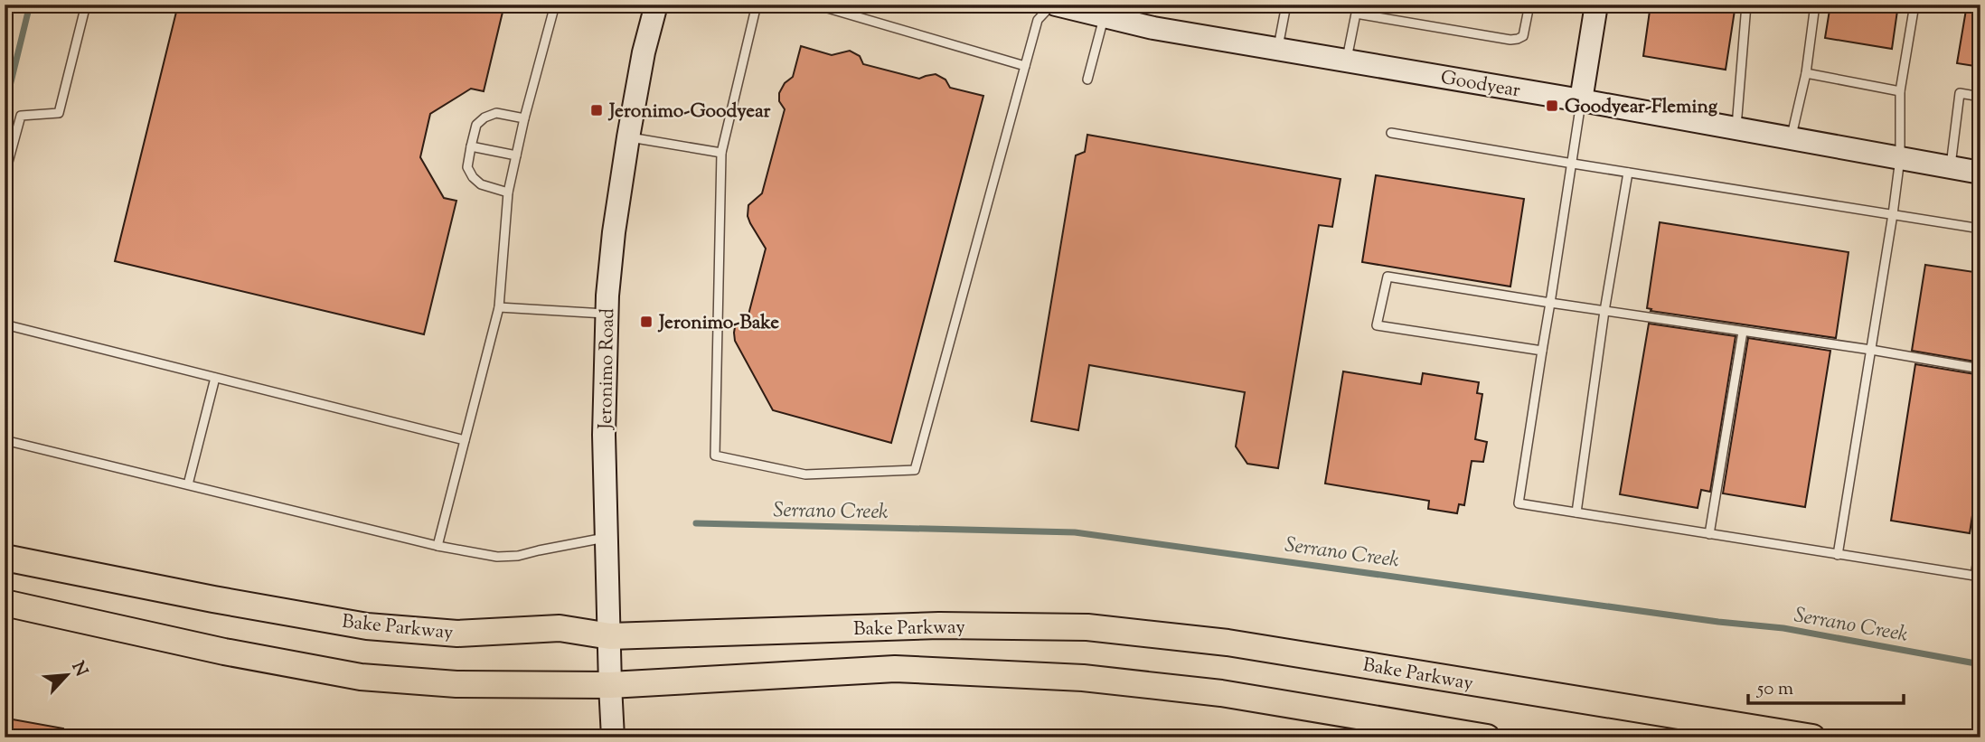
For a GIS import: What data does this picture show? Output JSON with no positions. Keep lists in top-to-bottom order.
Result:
{
  "streets": {
    "main road": ["Bake Parkway"],
    "street": ["Goodyear", "Jeronimo Road"]
  },
  "crossings": [
    ["Jeronimo Road", "Bake Parkway"]
  ],
  "water": ["Serrano Creek"],
  "places": {
    "transit": ["Goodyear-Fleming", "Jeronimo-Goodyear", "Jeronimo-Bake"]
  },
  "scale_bar": "50 m",
  "north": "top right"
}
